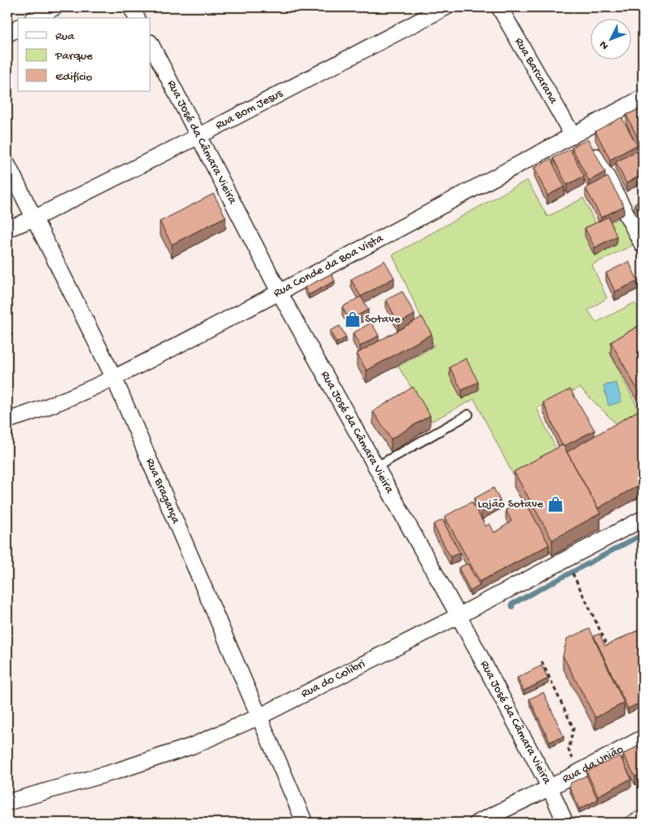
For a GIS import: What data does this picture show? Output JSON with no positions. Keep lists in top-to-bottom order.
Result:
{
  "streets": {
    "street": [
      "Rua Barcarana",
      "Rua Bom Jesus",
      "Rua José da Câmara Vieira",
      "Rua Conde da Boa Vista",
      "Rua Bragança",
      "Rua do Colibri",
      "Rua da União"
    ]
  },
  "crossings": [
    ["Rua Barcarana", "Rua Conde da Boa Vista"],
    ["Rua Bom Jesus", "Rua José da Câmara Vieira"],
    ["Rua Bom Jesus", "Rua Bragança"],
    ["Rua José da Câmara Vieira", "Rua Conde da Boa Vista"],
    ["Rua José da Câmara Vieira", "Rua do Colibri"],
    ["Rua José da Câmara Vieira", "Rua da União"],
    ["Rua Conde da Boa Vista", "Rua Bragança"],
    ["Rua Bragança", "Rua do Colibri"]
  ],
  "places": {
    "shop": ["Sotave", "Lojão Sotave"]
  },
  "legend": ["Rua", "Parque", "Edifício"],
  "north": "bottom left"
}
